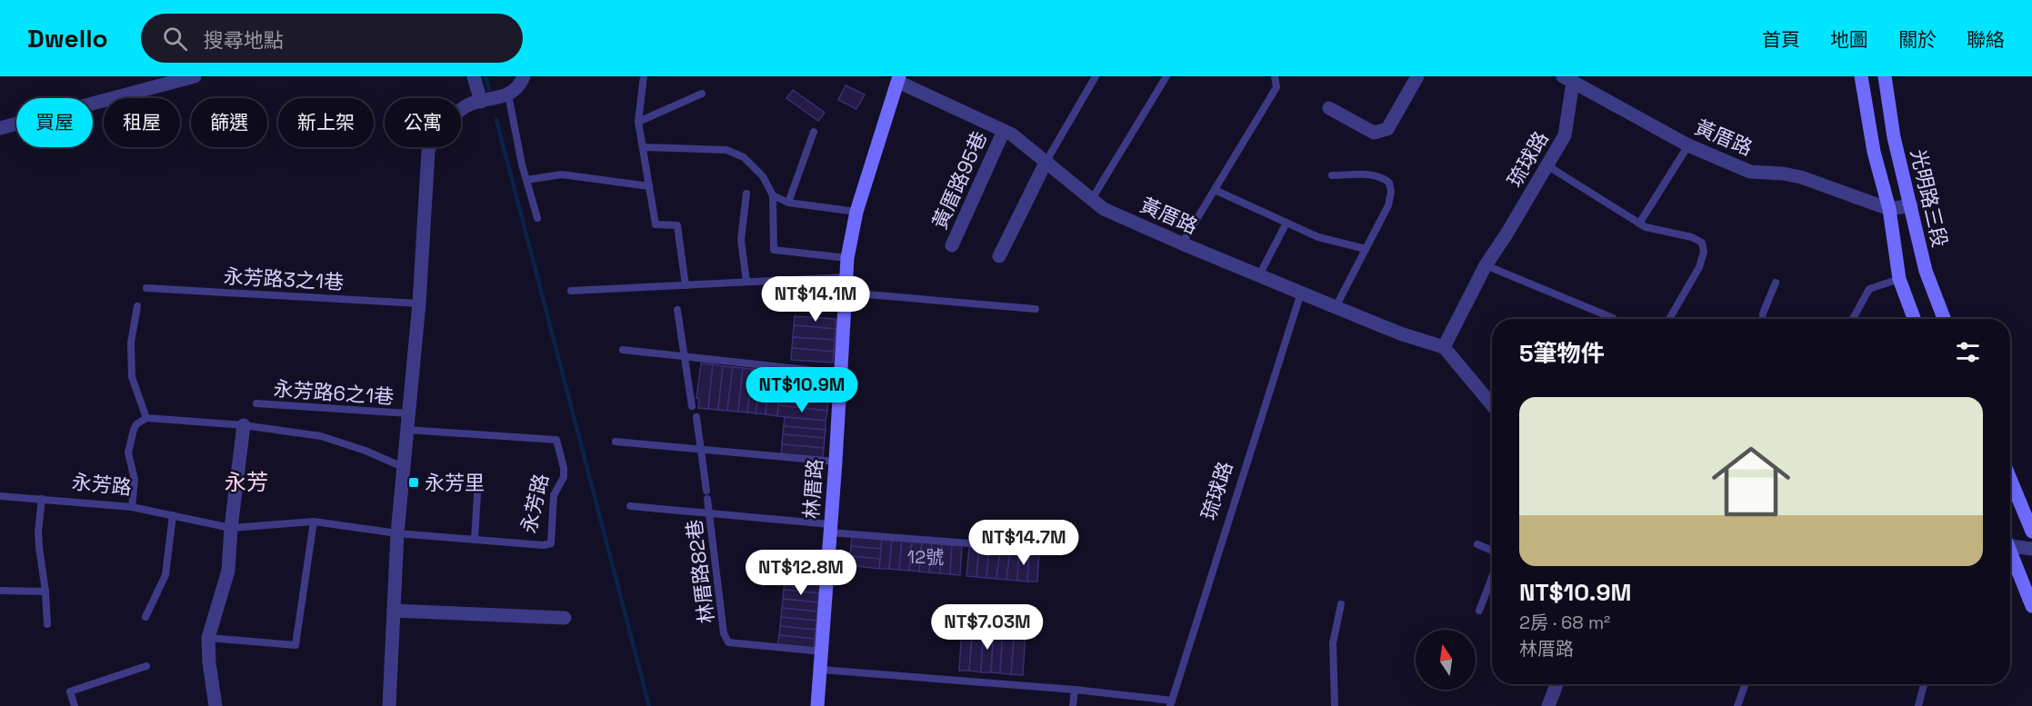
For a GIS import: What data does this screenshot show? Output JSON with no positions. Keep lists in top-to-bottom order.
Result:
{
  "streets": {
    "street": [
      "黃厝路",
      "琉球路",
      "黃厝路95巷",
      "光明路三段",
      "林厝路"
    ],
    "lane": [
      "永芳路3之1巷",
      "永芳路6之1巷",
      "永芳路",
      "林厝路82巷"
    ]
  },
  "crossings": [
    ["黃厝路", "琉球路"],
    ["黃厝路", "黃厝路95巷"],
    ["黃厝路", "光明路三段"],
    ["黃厝路", "林厝路"],
    ["琉球路", "林厝路"],
    ["林厝路", "林厝路82巷"]
  ],
  "districts": ["永芳"],
  "places": {
    "transit": ["永芳里"]
  },
  "house_numbers": ["12號"],
  "north": "top",
  "page": {
    "header": "Dwello",
    "search": "搜尋地點",
    "nav": [
      "首頁",
      "地圖",
      "關於",
      "聯絡"
    ],
    "chip": [
      "買屋",
      "租屋",
      "篩選",
      "新上架",
      "公寓"
    ],
    "price": [
      "NT$14.1M",
      "NT$10.9M",
      "NT$14.7M",
      "NT$12.8M",
      "NT$7.03M"
    ],
    "heading": "5筆物件",
    "list": [
      {
        "name": "NT$10.9M",
        "note": "2房 · 68 m² · 林厝路"
      }
    ]
  }
}
